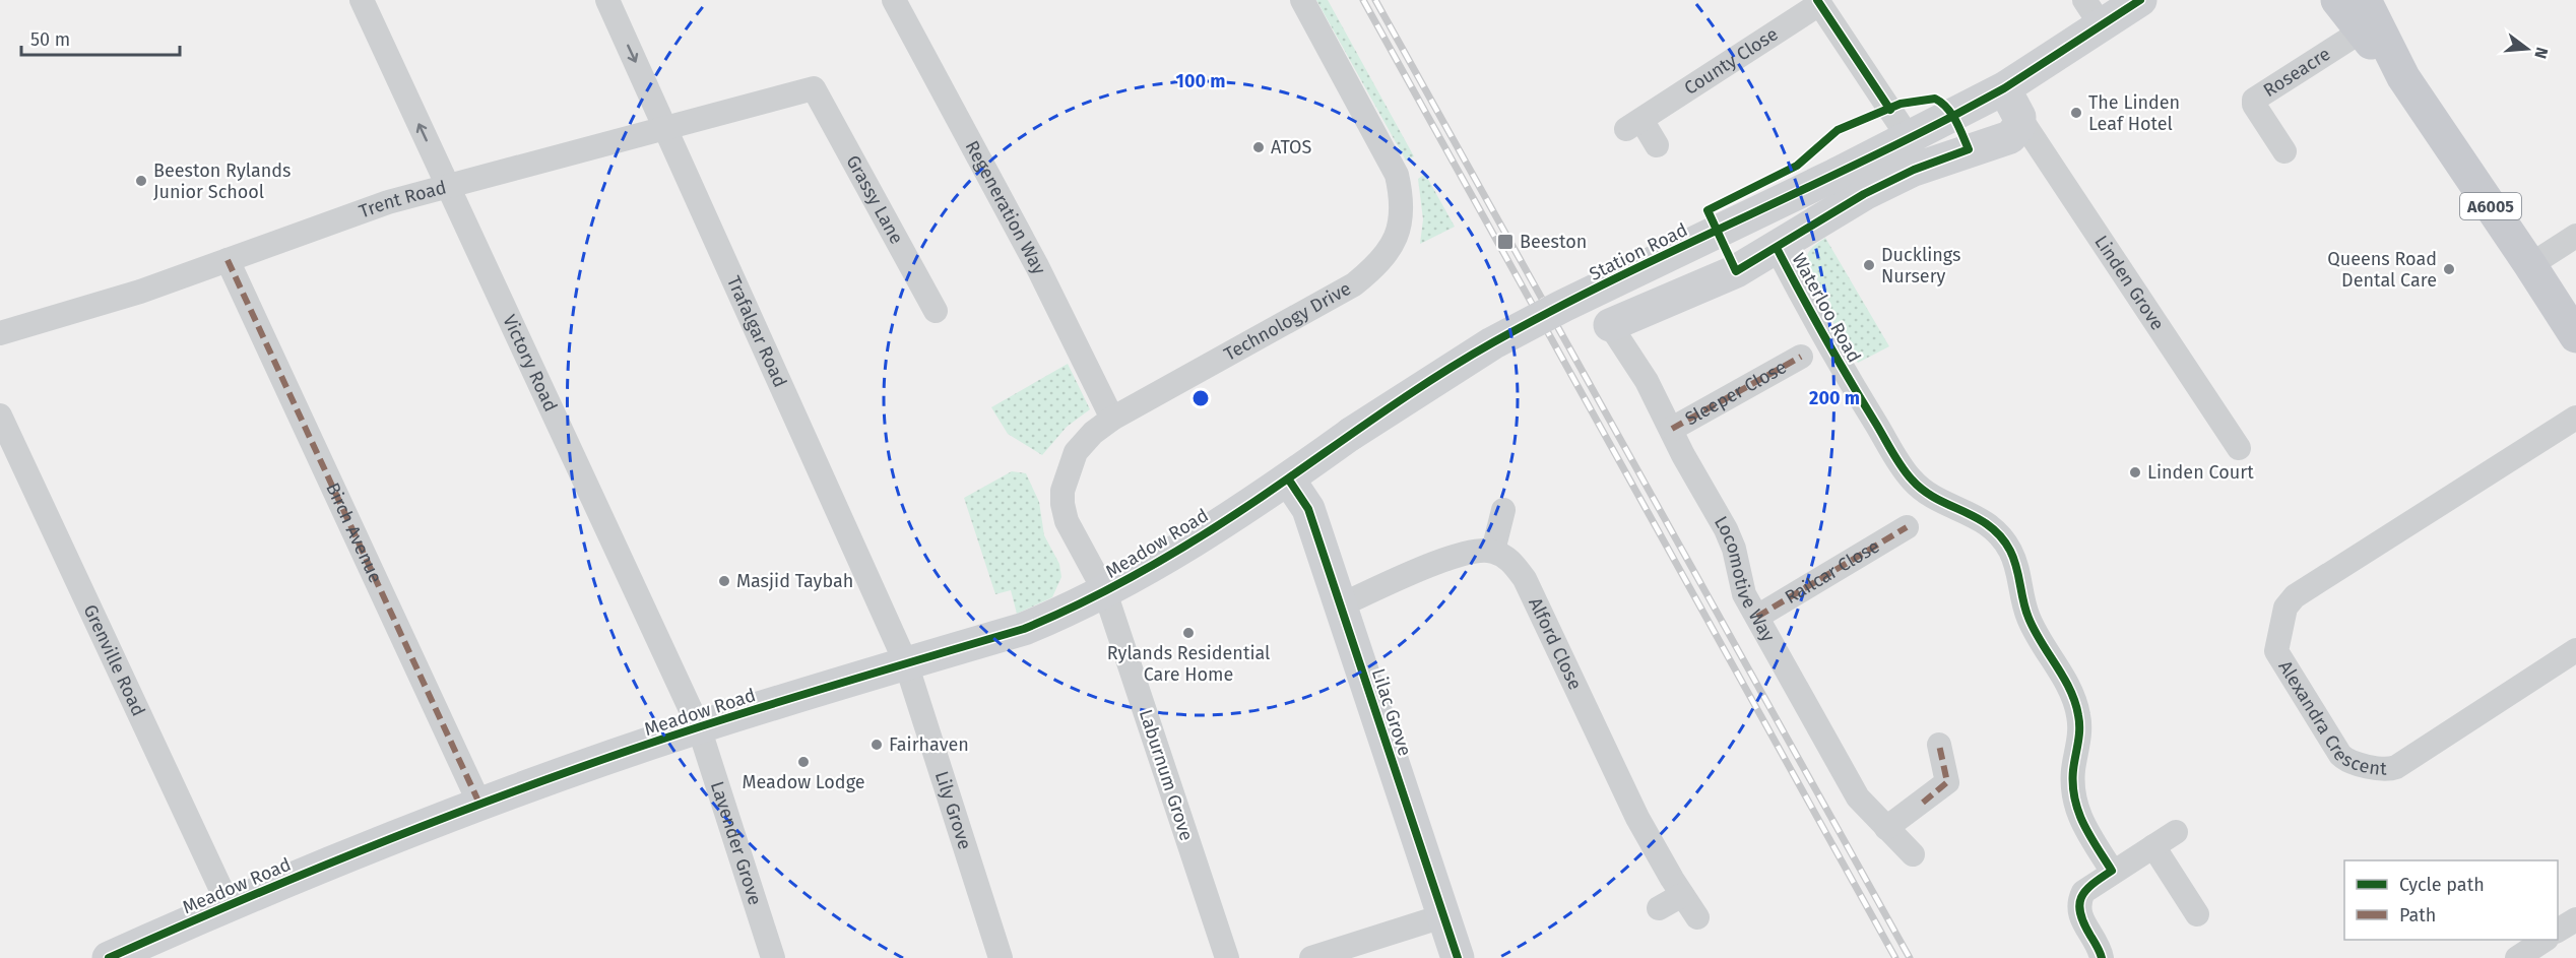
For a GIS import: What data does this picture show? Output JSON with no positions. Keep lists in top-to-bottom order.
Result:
{
  "streets": {
    "main road": ["A6005"],
    "street": [
      "County Close",
      "Roseacre",
      "Trent Road",
      "Grassy Lane",
      "Regeneration Way",
      "Station Road",
      "Linden Grove",
      "Waterloo Road",
      "Technology Drive",
      "Trafalgar Road",
      "Victory Road",
      "Sleeper Close",
      "Birch Avenue",
      "Meadow Road",
      "Railcar Close",
      "Locomotive Way",
      "Alford Close",
      "Grenville Road",
      "Alexandra Crescent",
      "Lilac Grove",
      "Laburnum Grove",
      "Lily Grove",
      "Lavender Grove"
    ]
  },
  "crossings": [
    ["Roseacre", "A6005"],
    ["Trent Road", "Grassy Lane"],
    ["Trent Road", "Trafalgar Road"],
    ["Trent Road", "Victory Road"],
    ["Trent Road", "Birch Avenue"],
    ["Regeneration Way", "Technology Drive"],
    ["Station Road", "Meadow Road"],
    ["Station Road", "Lilac Grove"],
    ["Technology Drive", "Meadow Road"],
    ["Technology Drive", "Laburnum Grove"],
    ["Trafalgar Road", "Meadow Road"],
    ["Trafalgar Road", "Lily Grove"],
    ["Victory Road", "Meadow Road"],
    ["Victory Road", "Lavender Grove"],
    ["Sleeper Close", "Locomotive Way"],
    ["Birch Avenue", "Meadow Road"],
    ["Meadow Road", "Grenville Road"],
    ["Meadow Road", "Lilac Grove"],
    ["Meadow Road", "Laburnum Grove"],
    ["Meadow Road", "Lily Grove"],
    ["Meadow Road", "Lavender Grove"],
    ["Railcar Close", "Locomotive Way"]
  ],
  "places": {
    "other": [
      "The Linden Leaf Hotel",
      "ATOS",
      "Beeston Rylands Junior School",
      "Ducklings Nursery",
      "Queens Road Dental Care",
      "Linden Court",
      "Masjid Taybah",
      "Rylands Residential Care Home",
      "Fairhaven",
      "Meadow Lodge"
    ],
    "transit": ["Beeston"]
  },
  "legend": ["Cycle path", "Path"],
  "scale_bar": "50 m",
  "north": "right",
  "rings": ["100 m", "200 m"]
}
